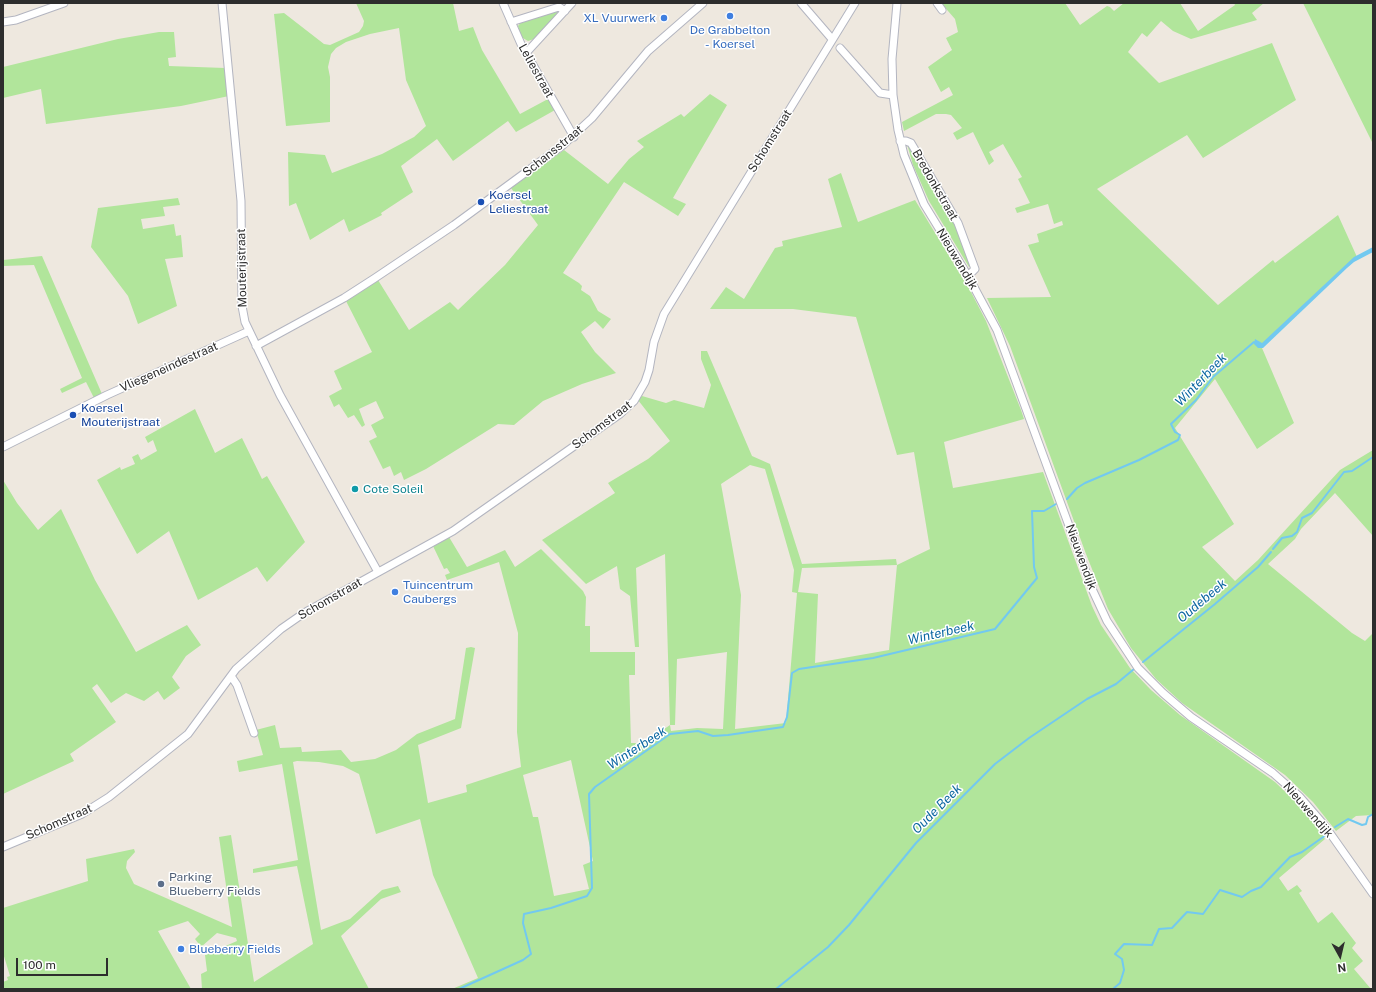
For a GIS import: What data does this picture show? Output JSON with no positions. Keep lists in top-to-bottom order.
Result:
{
  "streets": {
    "street": [
      "Leliestraat",
      "Schomstraat",
      "Schansstraat",
      "Bredonkstraat",
      "Nieuwendijk",
      "Mouterijstraat",
      "Vliegeneindestraat"
    ]
  },
  "crossings": [
    ["Leliestraat", "Schansstraat"],
    ["Schomstraat", "Mouterijstraat"],
    ["Schansstraat", "Mouterijstraat"],
    ["Bredonkstraat", "Nieuwendijk"],
    ["Mouterijstraat", "Vliegeneindestraat"]
  ],
  "water": ["Winterbeek", "Oudebeek", "Oude Beek"],
  "places": [
    "De Grabbelton - Koersel",
    "XL Vuurwerk",
    "Koersel Leliestraat",
    "Koersel Mouterijstraat",
    "Cote Soleil",
    "Tuincentrum Caubergs",
    "Parking Blueberry Fields",
    "Blueberry Fields"
  ],
  "scale_bar": "100 m",
  "north": "bottom"
}
